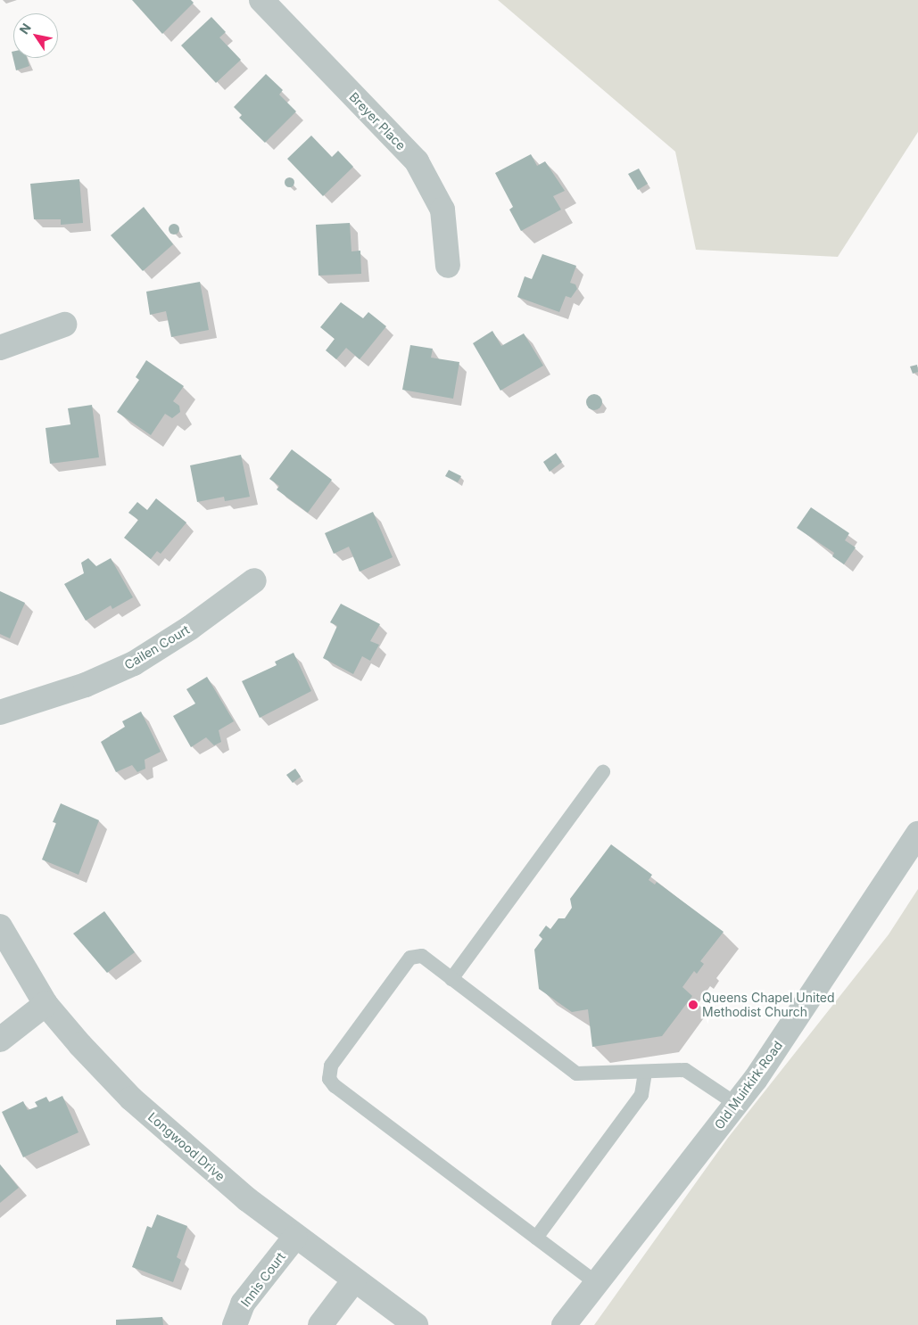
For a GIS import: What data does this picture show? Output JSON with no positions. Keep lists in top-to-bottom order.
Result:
{
  "streets": {
    "street": [
      "Breyer Place",
      "Cailen Court",
      "Old Muirkirk Road",
      "Longwood Drive",
      "Innis Court"
    ]
  },
  "crossings": [
    ["Longwood Drive", "Innis Court"]
  ],
  "places": ["Queens Chapel United Methodist Church"],
  "north": "top left"
}
